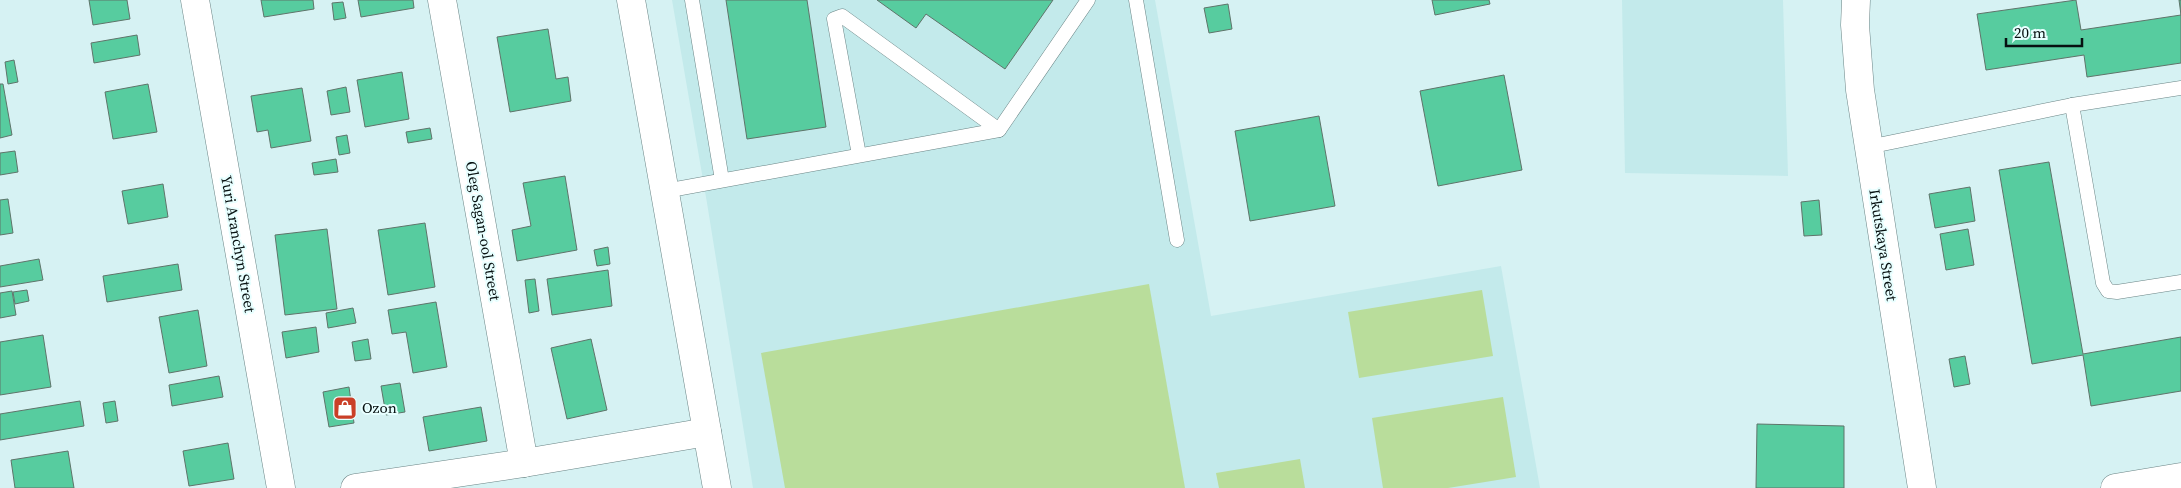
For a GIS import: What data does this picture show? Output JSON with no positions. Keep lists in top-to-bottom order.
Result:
{
  "streets": {
    "street": ["Oleg Sagan-ool Street", "Yuri Aranchyn Street", "Irkutskaya Street"]
  },
  "places": {
    "shop": ["Ozon"]
  },
  "scale_bar": "20 m"
}
